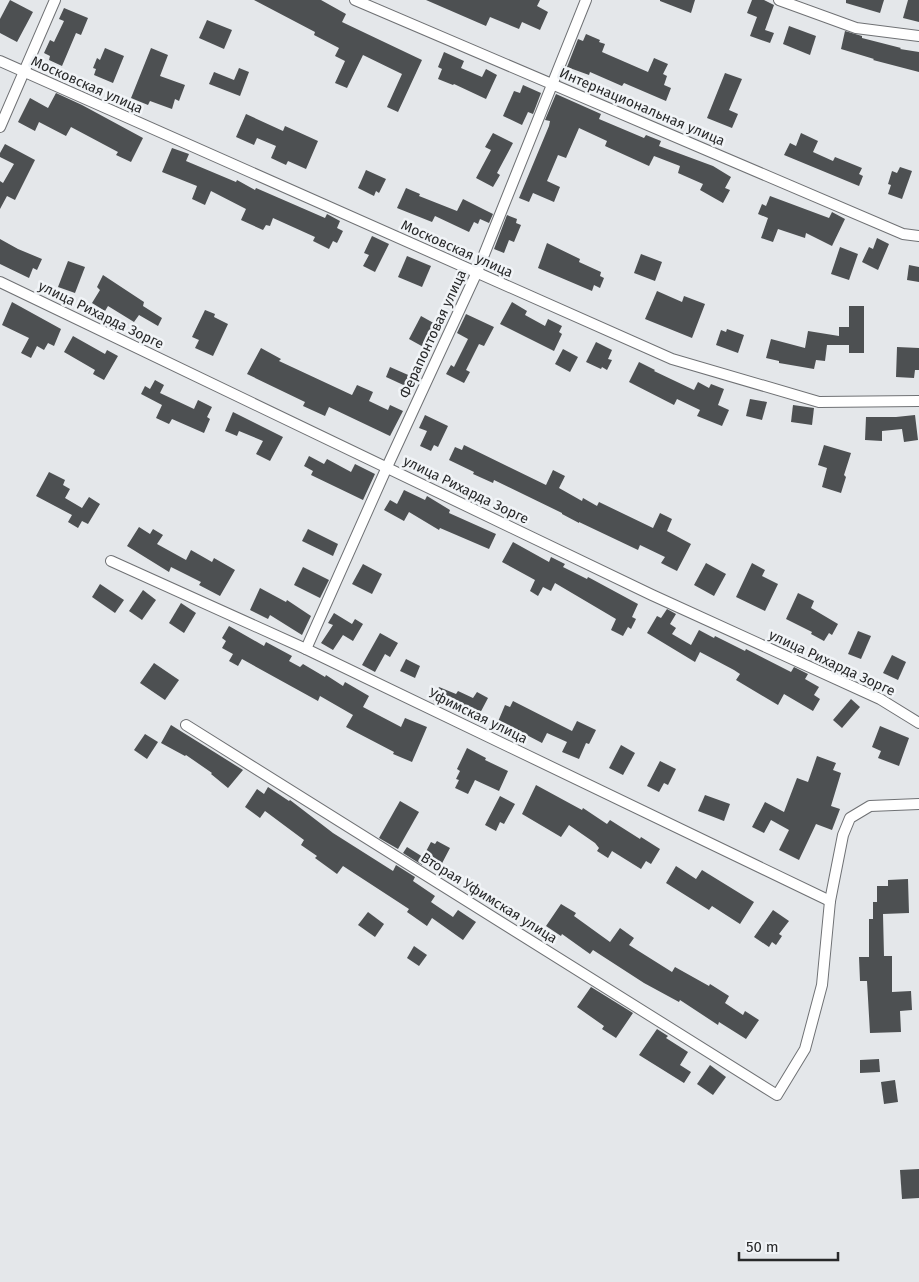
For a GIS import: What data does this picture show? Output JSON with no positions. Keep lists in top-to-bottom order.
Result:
{
  "streets": {
    "street": [
      "Московская улица",
      "Интернациональная улица",
      "улица Рихарда Зорге",
      "Ферапонтовая улица",
      "Уфимская улица",
      "Вторая Уфимская улица"
    ]
  },
  "crossings": [
    ["Московская улица", "Ферапонтовая улица"],
    ["Интернациональная улица", "Ферапонтовая улица"],
    ["улица Рихарда Зорге", "Ферапонтовая улица"],
    ["Ферапонтовая улица", "Уфимская улица"],
    ["Уфимская улица", "Вторая Уфимская улица"]
  ],
  "scale_bar": "50 m"
}
